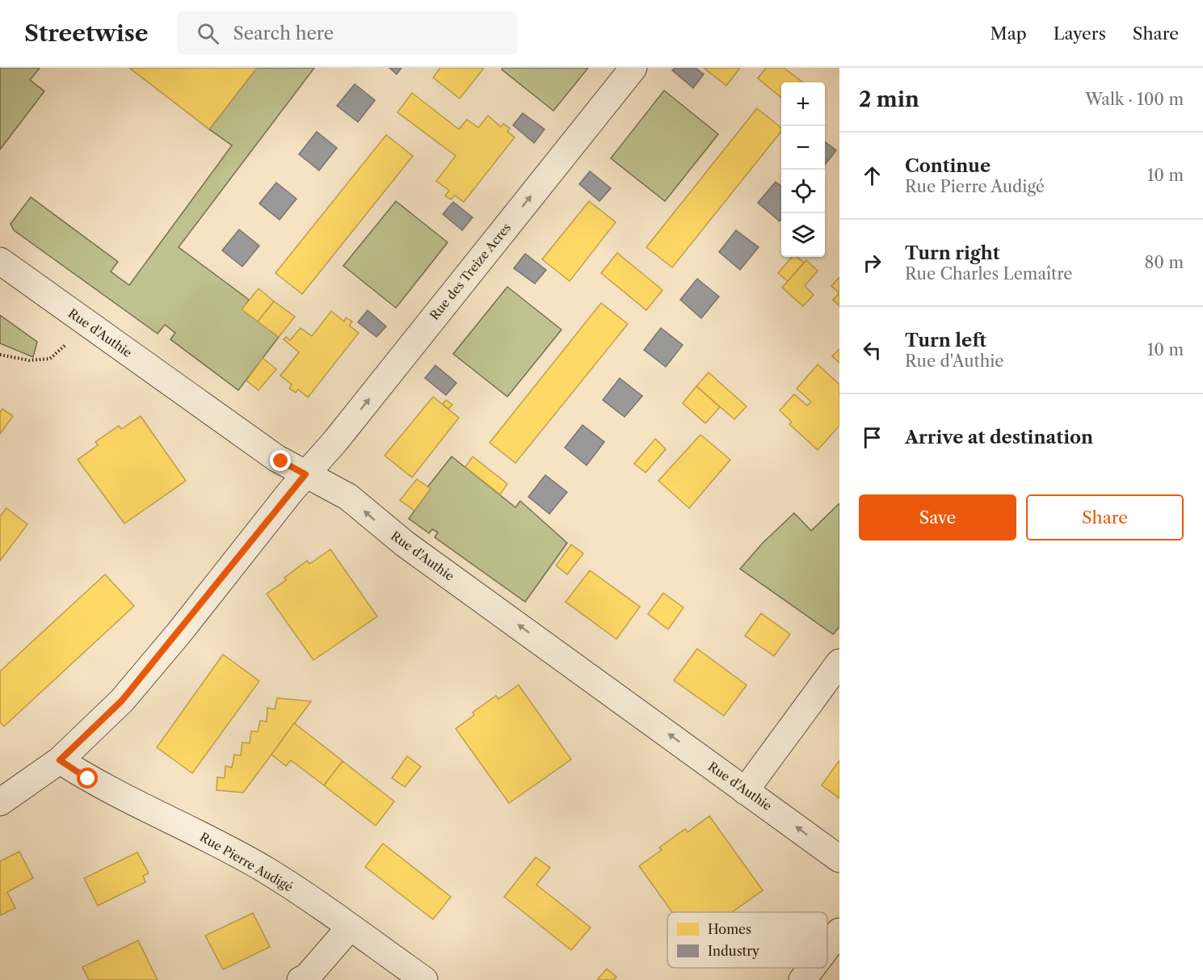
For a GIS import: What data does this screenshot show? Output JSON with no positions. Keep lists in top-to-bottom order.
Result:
{
  "streets": {
    "street": ["Rue des Treize Acres", "Rue d'Authie", "Rue Pierre Audigé"]
  },
  "crossings": [
    ["Rue des Treize Acres", "Rue d'Authie"],
    ["Rue des Treize Acres", "Rue Pierre Audigé"]
  ],
  "one_way": ["Rue des Treize Acres", "Rue d'Authie"],
  "legend": ["Homes", "Industry"],
  "page": {
    "header": "Streetwise",
    "search": "Search here",
    "nav": ["Map", "Layers", "Share"],
    "heading": ["2 min", "Walk · 100 m"],
    "map_buttons": ["+", "−"],
    "list": [
      ["Continue", "Rue Pierre Audigé", "10 m"],
      ["Turn right", "Rue Charles Lemaître", "80 m"],
      ["Turn left", "Rue d'Authie", "10 m"],
      "Arrive at destination"
    ],
    "buttons": ["Save", "Share"]
  }
}
